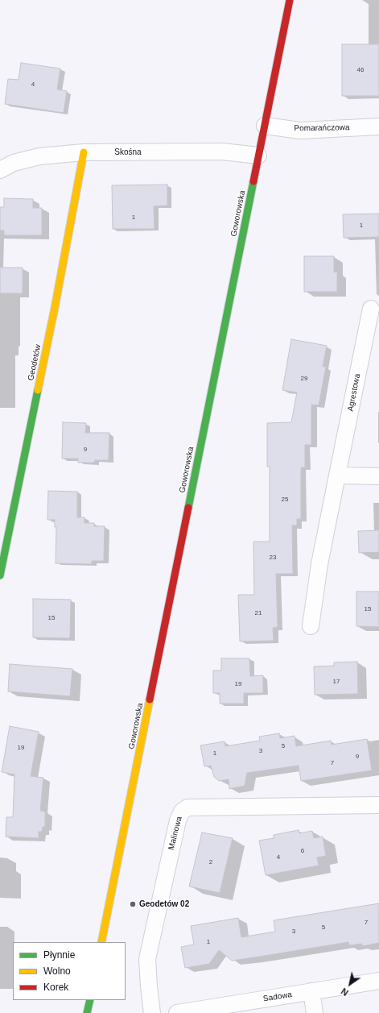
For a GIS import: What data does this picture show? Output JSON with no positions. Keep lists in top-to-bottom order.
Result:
{
  "streets": {
    "street": [
      "Pomarańczowa",
      "Skośna",
      "Goworowska",
      "Geodetów",
      "Agrestowa",
      "Malinowa",
      "Sadowa"
    ]
  },
  "crossings": [
    ["Pomarańczowa", "Goworowska"],
    ["Skośna", "Goworowska"],
    ["Skośna", "Geodetów"]
  ],
  "places": ["Geodetów 02"],
  "house_numbers": [
    "46",
    "4",
    "1",
    "1",
    "29",
    "9",
    "25",
    "23",
    "15",
    "21",
    "15",
    "17",
    "19",
    "5",
    "19",
    "3",
    "1",
    "9",
    "7",
    "6",
    "4",
    "2",
    "7",
    "5",
    "3",
    "1"
  ],
  "legend": ["Płynnie", "Wolno", "Korek"],
  "north": "bottom left"
}
